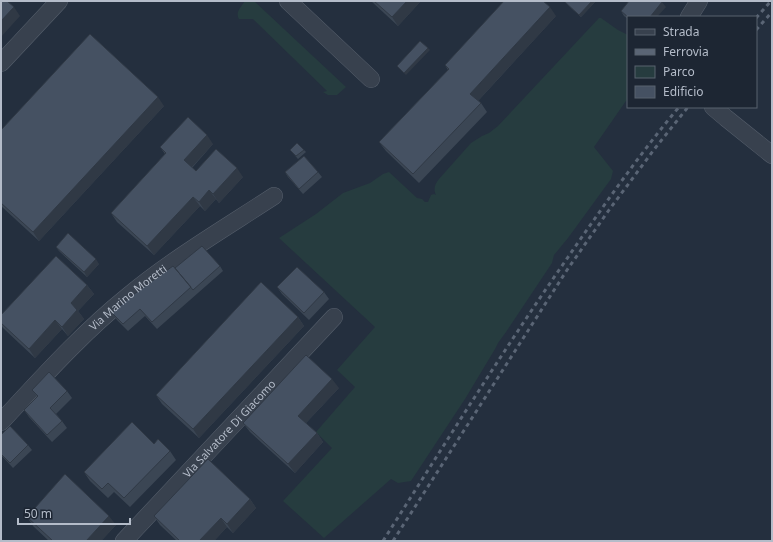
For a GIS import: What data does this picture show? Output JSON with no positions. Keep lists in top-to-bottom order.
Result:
{
  "streets": {
    "street": ["Via Marino Moretti", "Via Salvatore Di Giacomo"]
  },
  "legend": [
    "Strada",
    "Ferrovia",
    "Parco",
    "Edificio"
  ],
  "scale_bar": "50 m"
}
